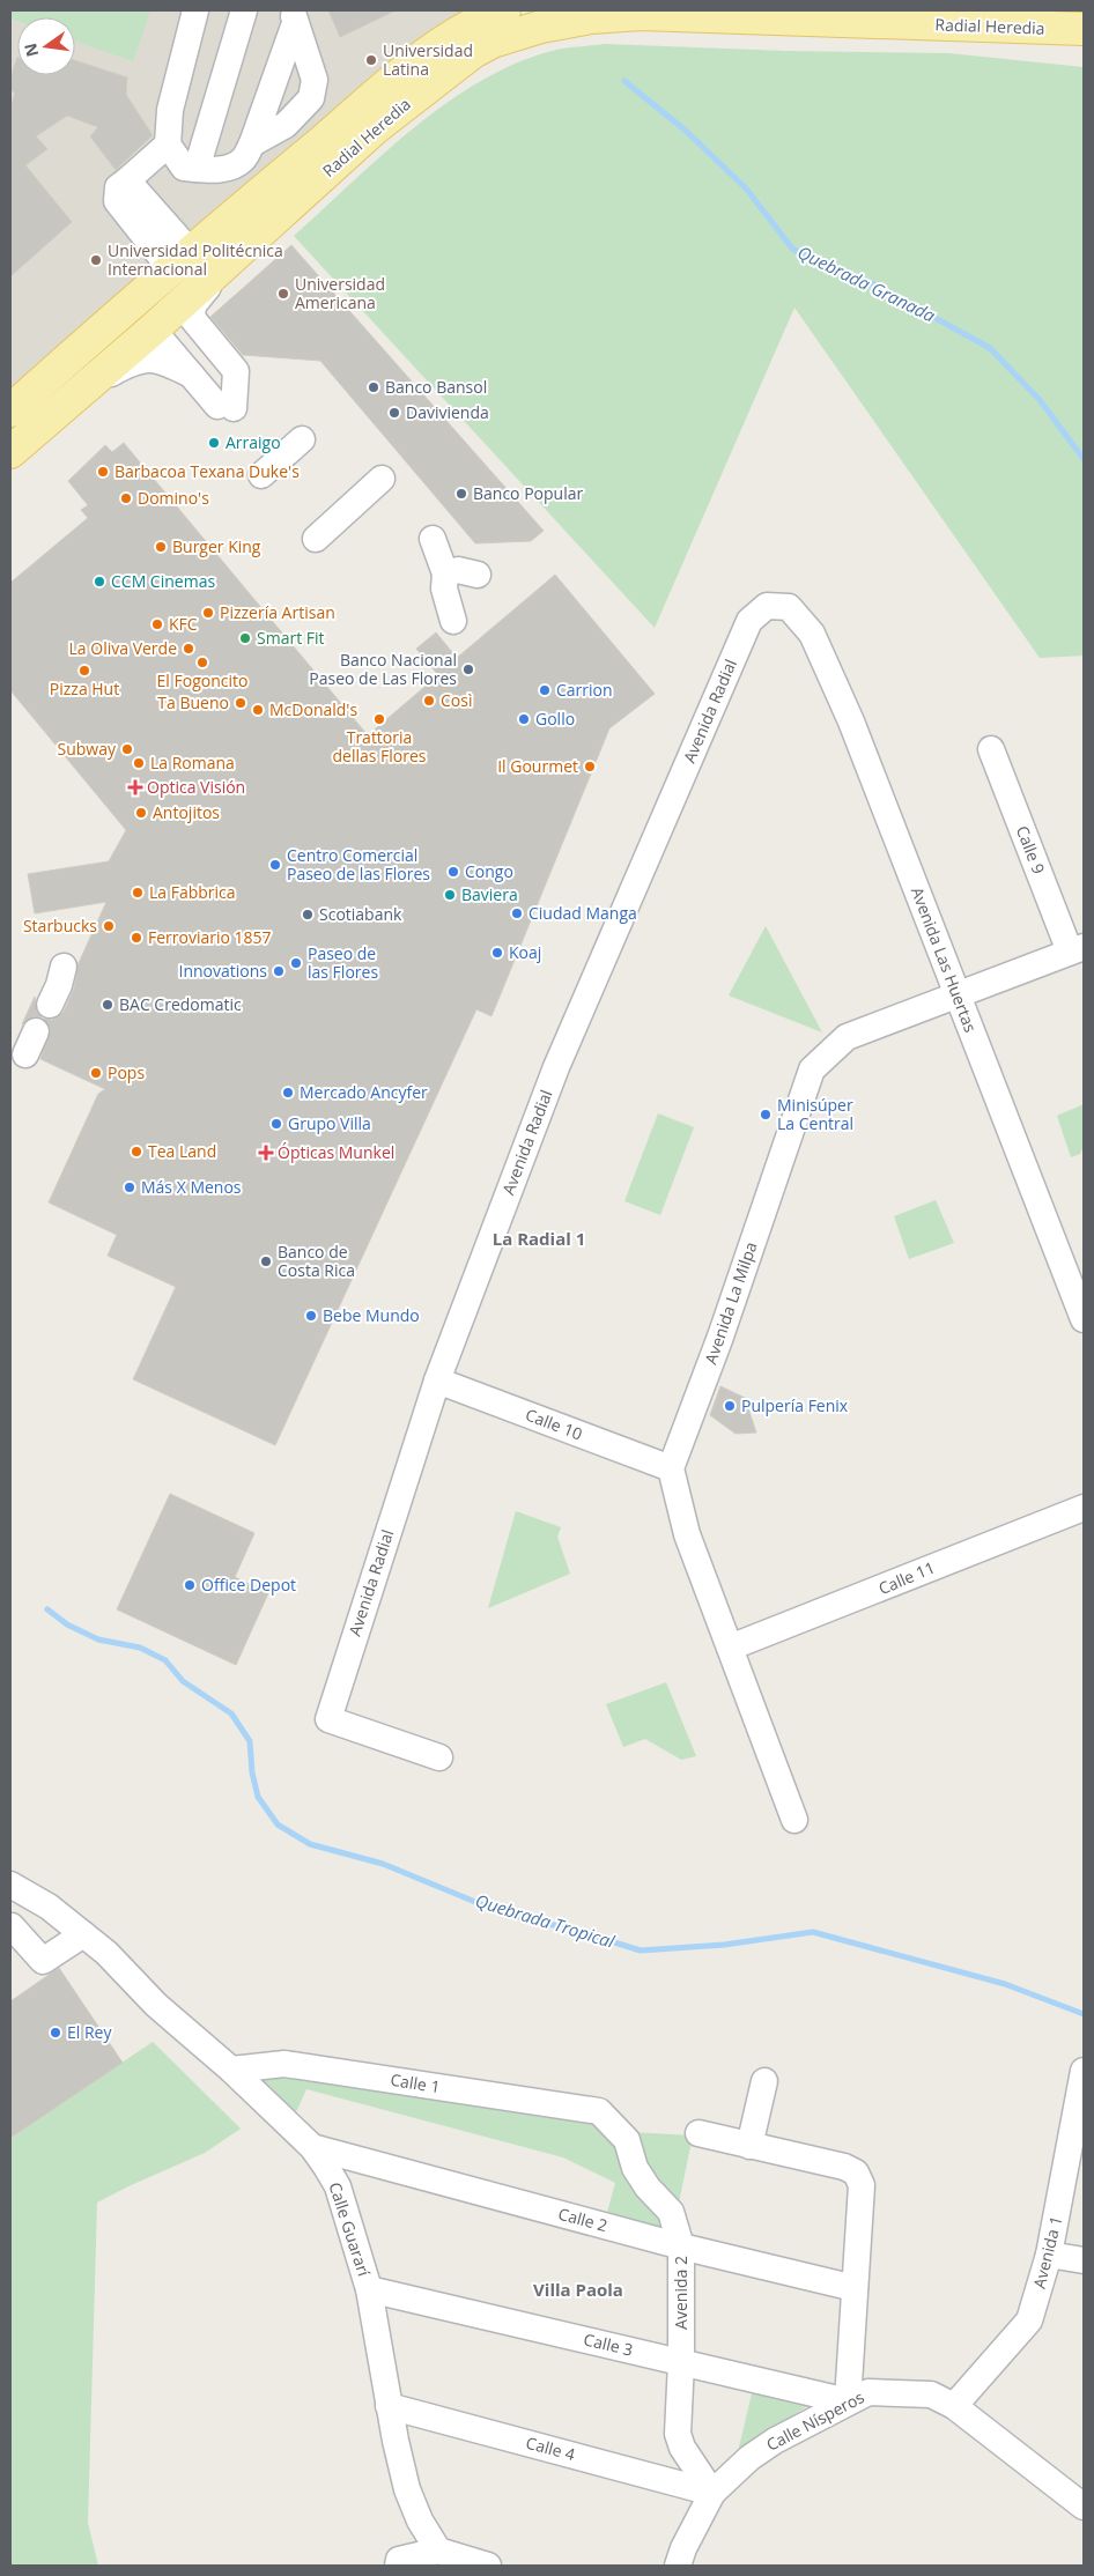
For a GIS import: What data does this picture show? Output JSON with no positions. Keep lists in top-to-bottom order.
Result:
{
  "streets": {
    "main road": ["Radial Heredia"],
    "street": [
      "Avenida Radial",
      "Calle 9",
      "Avenida Las Huertas",
      "Avenida La Milpa",
      "Calle 10",
      "Calle 11",
      "Calle 1",
      "Calle 2",
      "Calle Guararí",
      "Avenida 1",
      "Avenida 2",
      "Calle 3",
      "Calle Nísperos",
      "Calle 4"
    ]
  },
  "crossings": [
    ["Avenida Radial", "Avenida Las Huertas"],
    ["Avenida Radial", "Calle 10"],
    ["Calle 9", "Avenida La Milpa"],
    ["Avenida Las Huertas", "Avenida La Milpa"],
    ["Avenida La Milpa", "Calle 10"],
    ["Calle 1", "Calle Guararí"],
    ["Calle 1", "Avenida 2"],
    ["Calle 2", "Calle Guararí"],
    ["Calle 2", "Avenida 2"],
    ["Calle Guararí", "Calle 3"],
    ["Calle Guararí", "Calle 4"],
    ["Avenida 1", "Calle Nísperos"],
    ["Avenida 2", "Calle 3"],
    ["Avenida 2", "Calle Nísperos"],
    ["Avenida 2", "Calle 4"],
    ["Calle 3", "Calle Nísperos"],
    ["Calle Nísperos", "Calle 4"]
  ],
  "districts": ["La Radial 1", "Villa Paola"],
  "water": ["Quebrada Granada", "Quebrada Tropical"],
  "places": {
    "other": [
      "Universidad Latina",
      "Universidad Politécnica Internacional",
      "Universidad Americana",
      "Banco Bansol",
      "Davivienda",
      "Arraigo",
      "Barbacoa Texana Duke's",
      "Banco Popular",
      "Domino's",
      "Burger King",
      "CCM Cinemas",
      "Pizzería Artisan",
      "KFC",
      "Smart Fit",
      "La Oliva Verde",
      "El Fogoncito",
      "Banco Nacional Paseo de Las Flores",
      "Pizza Hut",
      "Carrion",
      "Così",
      "Ta Bueno",
      "McDonald's",
      "Trattoria dellas Flores",
      "Gollo",
      "Subway",
      "La Romana",
      "Il Gourmet",
      "Antojitos",
      "Centro Comercial Paseo de las Flores",
      "Congo",
      "La Fabbrica",
      "Baviera",
      "Ciudad Manga",
      "Scotiabank",
      "Starbucks",
      "Ferroviario 1857",
      "Koaj",
      "Paseo de las Flores",
      "Innovations",
      "BAC Credomatic",
      "Pops",
      "Mercado Ancyfer",
      "Minisúper La Central",
      "Grupo Villa",
      "Tea Land",
      "Más X Menos",
      "Banco de Costa Rica",
      "Bebe Mundo",
      "Pulpería Fenix",
      "Office Depot",
      "El Rey"
    ],
    "health": ["Optica Visión", "Ópticas Munkel"]
  },
  "north": "left"
}
